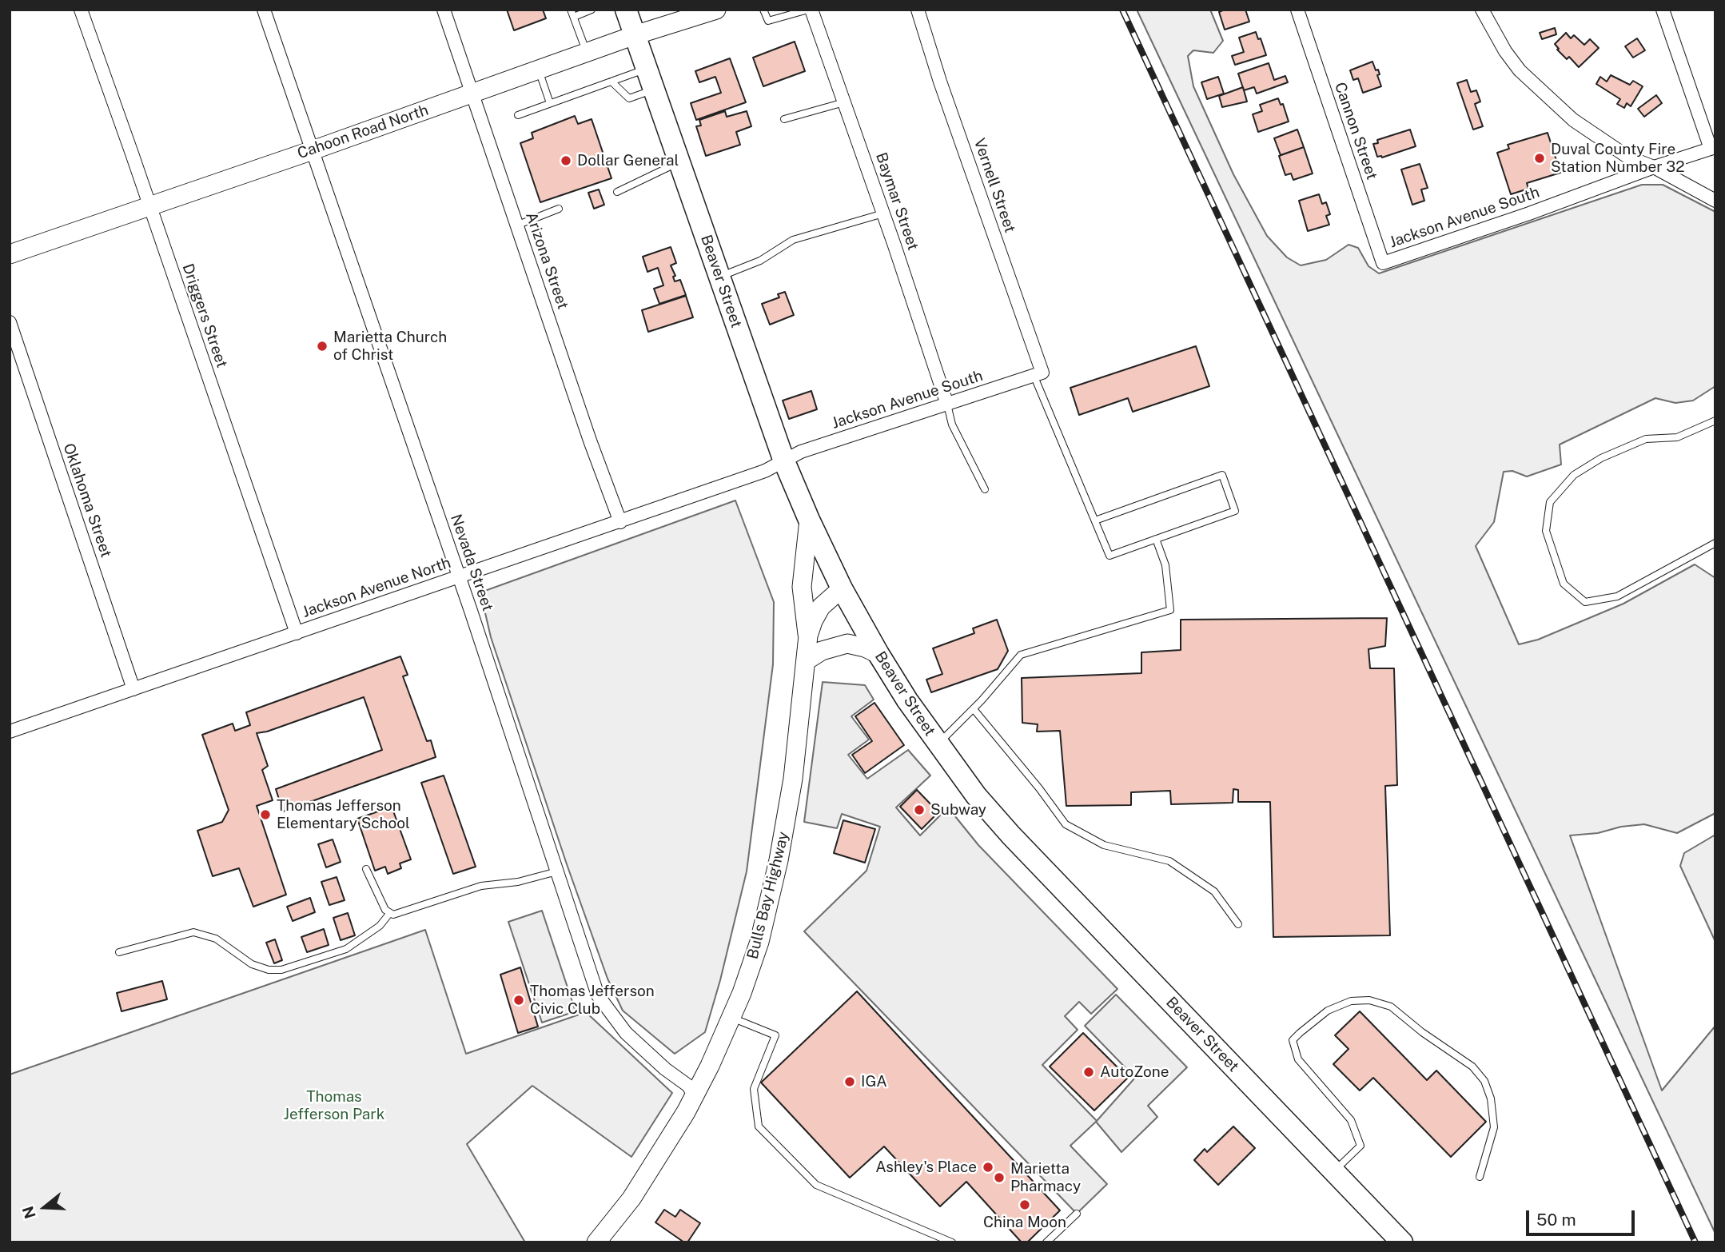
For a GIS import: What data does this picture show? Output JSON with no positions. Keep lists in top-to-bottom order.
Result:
{
  "streets": {
    "main road": ["Cahoon Road North", "Beaver Street", "Bulls Bay Highway"],
    "street": [
      "Cannon Street",
      "Vernell Street",
      "Baymar Street",
      "Jackson Avenue South",
      "Arizona Street",
      "Driggers Street",
      "Oklahoma Street",
      "Nevada Street",
      "Jackson Avenue North"
    ]
  },
  "crossings": [
    ["Cannon Street", "Jackson Avenue South"],
    ["Cahoon Road North", "Arizona Street"],
    ["Cahoon Road North", "Beaver Street"],
    ["Cahoon Road North", "Driggers Street"],
    ["Cahoon Road North", "Nevada Street"],
    ["Vernell Street", "Jackson Avenue South"],
    ["Baymar Street", "Jackson Avenue South"],
    ["Jackson Avenue South", "Beaver Street"],
    ["Jackson Avenue South", "Jackson Avenue North"],
    ["Arizona Street", "Jackson Avenue North"],
    ["Beaver Street", "Jackson Avenue North"],
    ["Beaver Street", "Bulls Bay Highway"],
    ["Driggers Street", "Jackson Avenue North"],
    ["Oklahoma Street", "Jackson Avenue North"],
    ["Nevada Street", "Jackson Avenue North"],
    ["Nevada Street", "Bulls Bay Highway"]
  ],
  "parks": ["Thomas Jefferson Park"],
  "places": [
    "Duval County Fire Station Number 32",
    "Dollar General",
    "Marietta Church of Christ",
    "Subway",
    "Thomas Jefferson Elementary School",
    "Thomas Jefferson Civic Club",
    "AutoZone",
    "IGA",
    "Ashley's Place",
    "Marietta Pharmacy",
    "China Moon"
  ],
  "scale_bar": "50 m",
  "north": "left"
}
